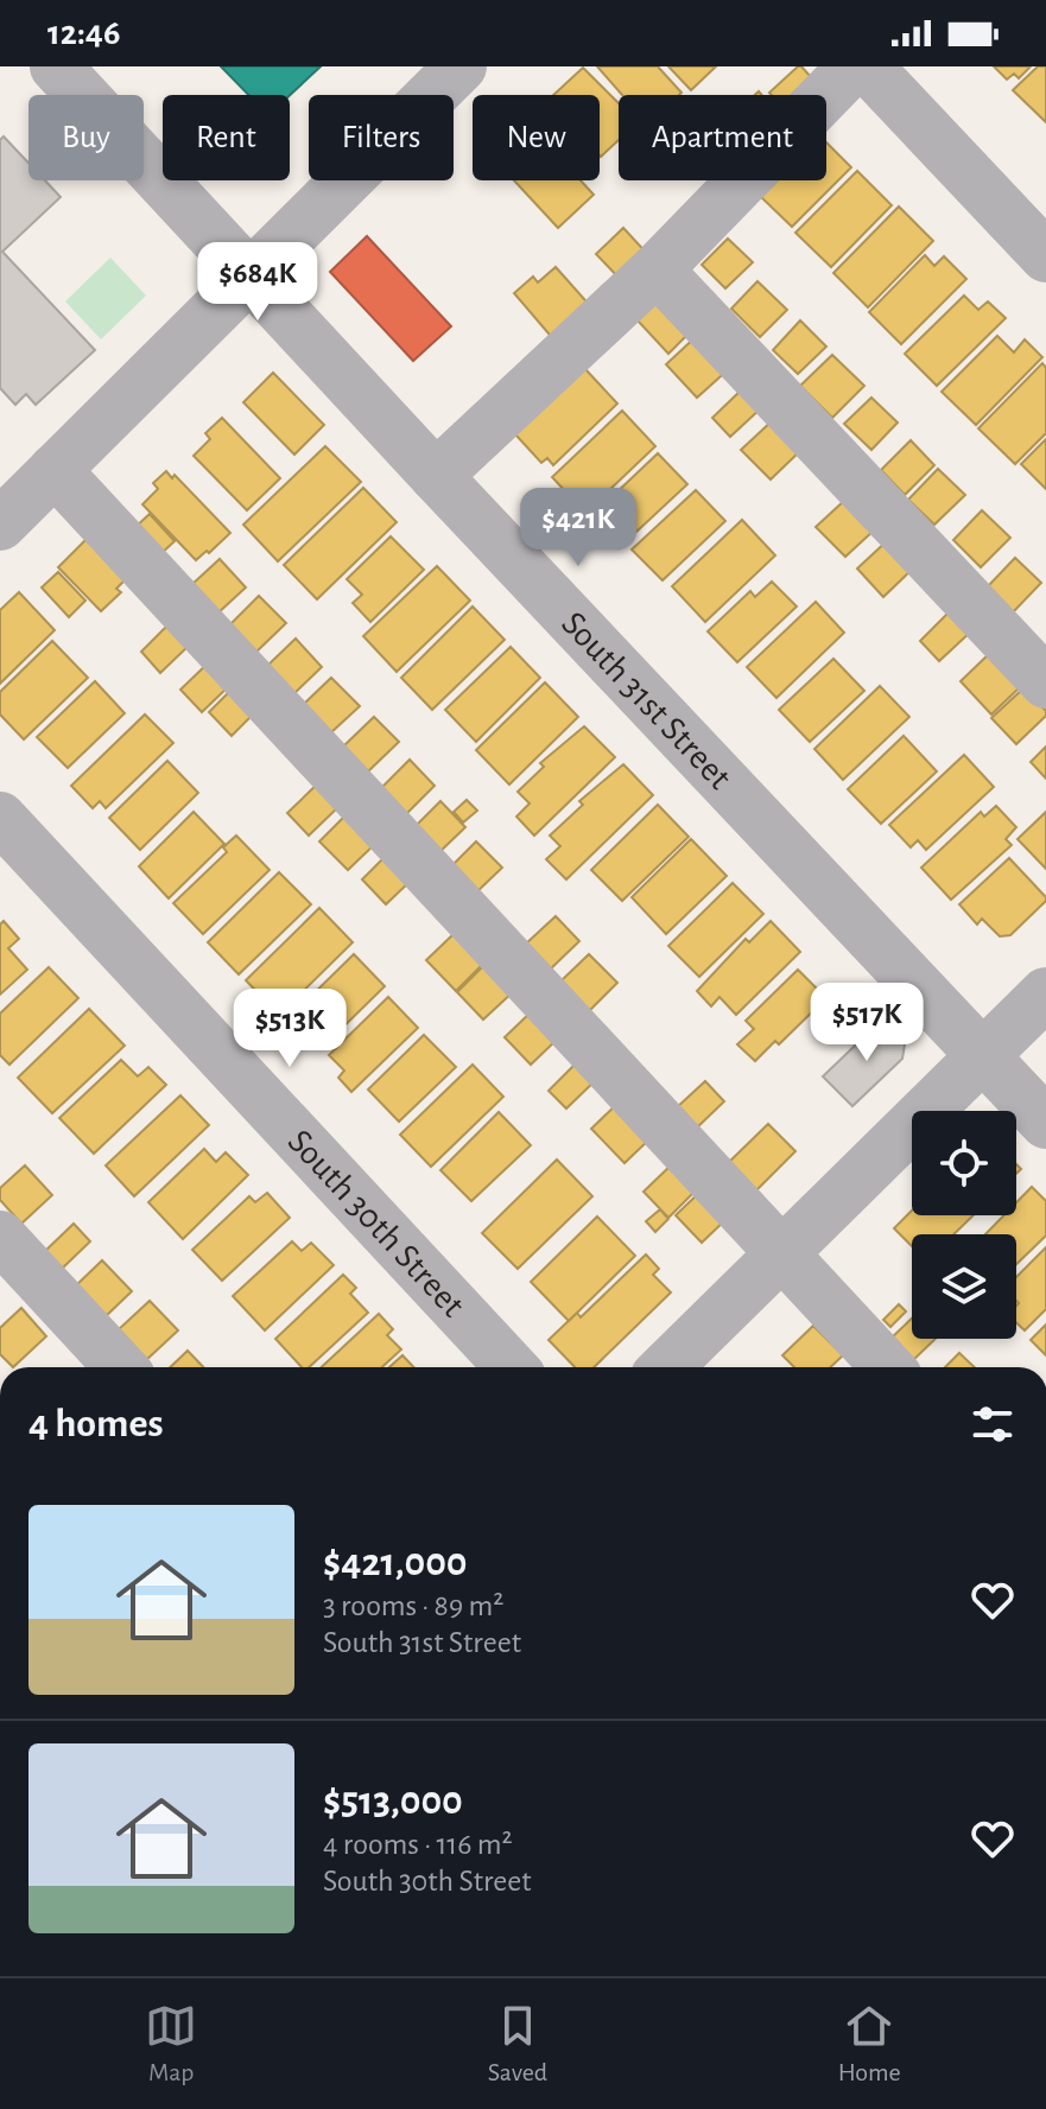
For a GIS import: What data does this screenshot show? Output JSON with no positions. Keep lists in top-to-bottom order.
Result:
{
  "streets": {
    "street": ["South 31st Street", "South 30th Street"]
  },
  "page": {
    "status": "12:46",
    "chip": [
      "Buy",
      "Rent",
      "Filters",
      "New",
      "Apartment"
    ],
    "price": [
      "$684K",
      "$421K",
      "$517K",
      "$513K"
    ],
    "heading": "4 homes",
    "list": [
      {
        "name": "$421,000",
        "note": "3 rooms · 89 m² · South 31st Street"
      },
      {
        "name": "$513,000",
        "note": "4 rooms · 116 m² · South 30th Street"
      }
    ],
    "tabs": ["Map", "Saved", "Home"]
  }
}
